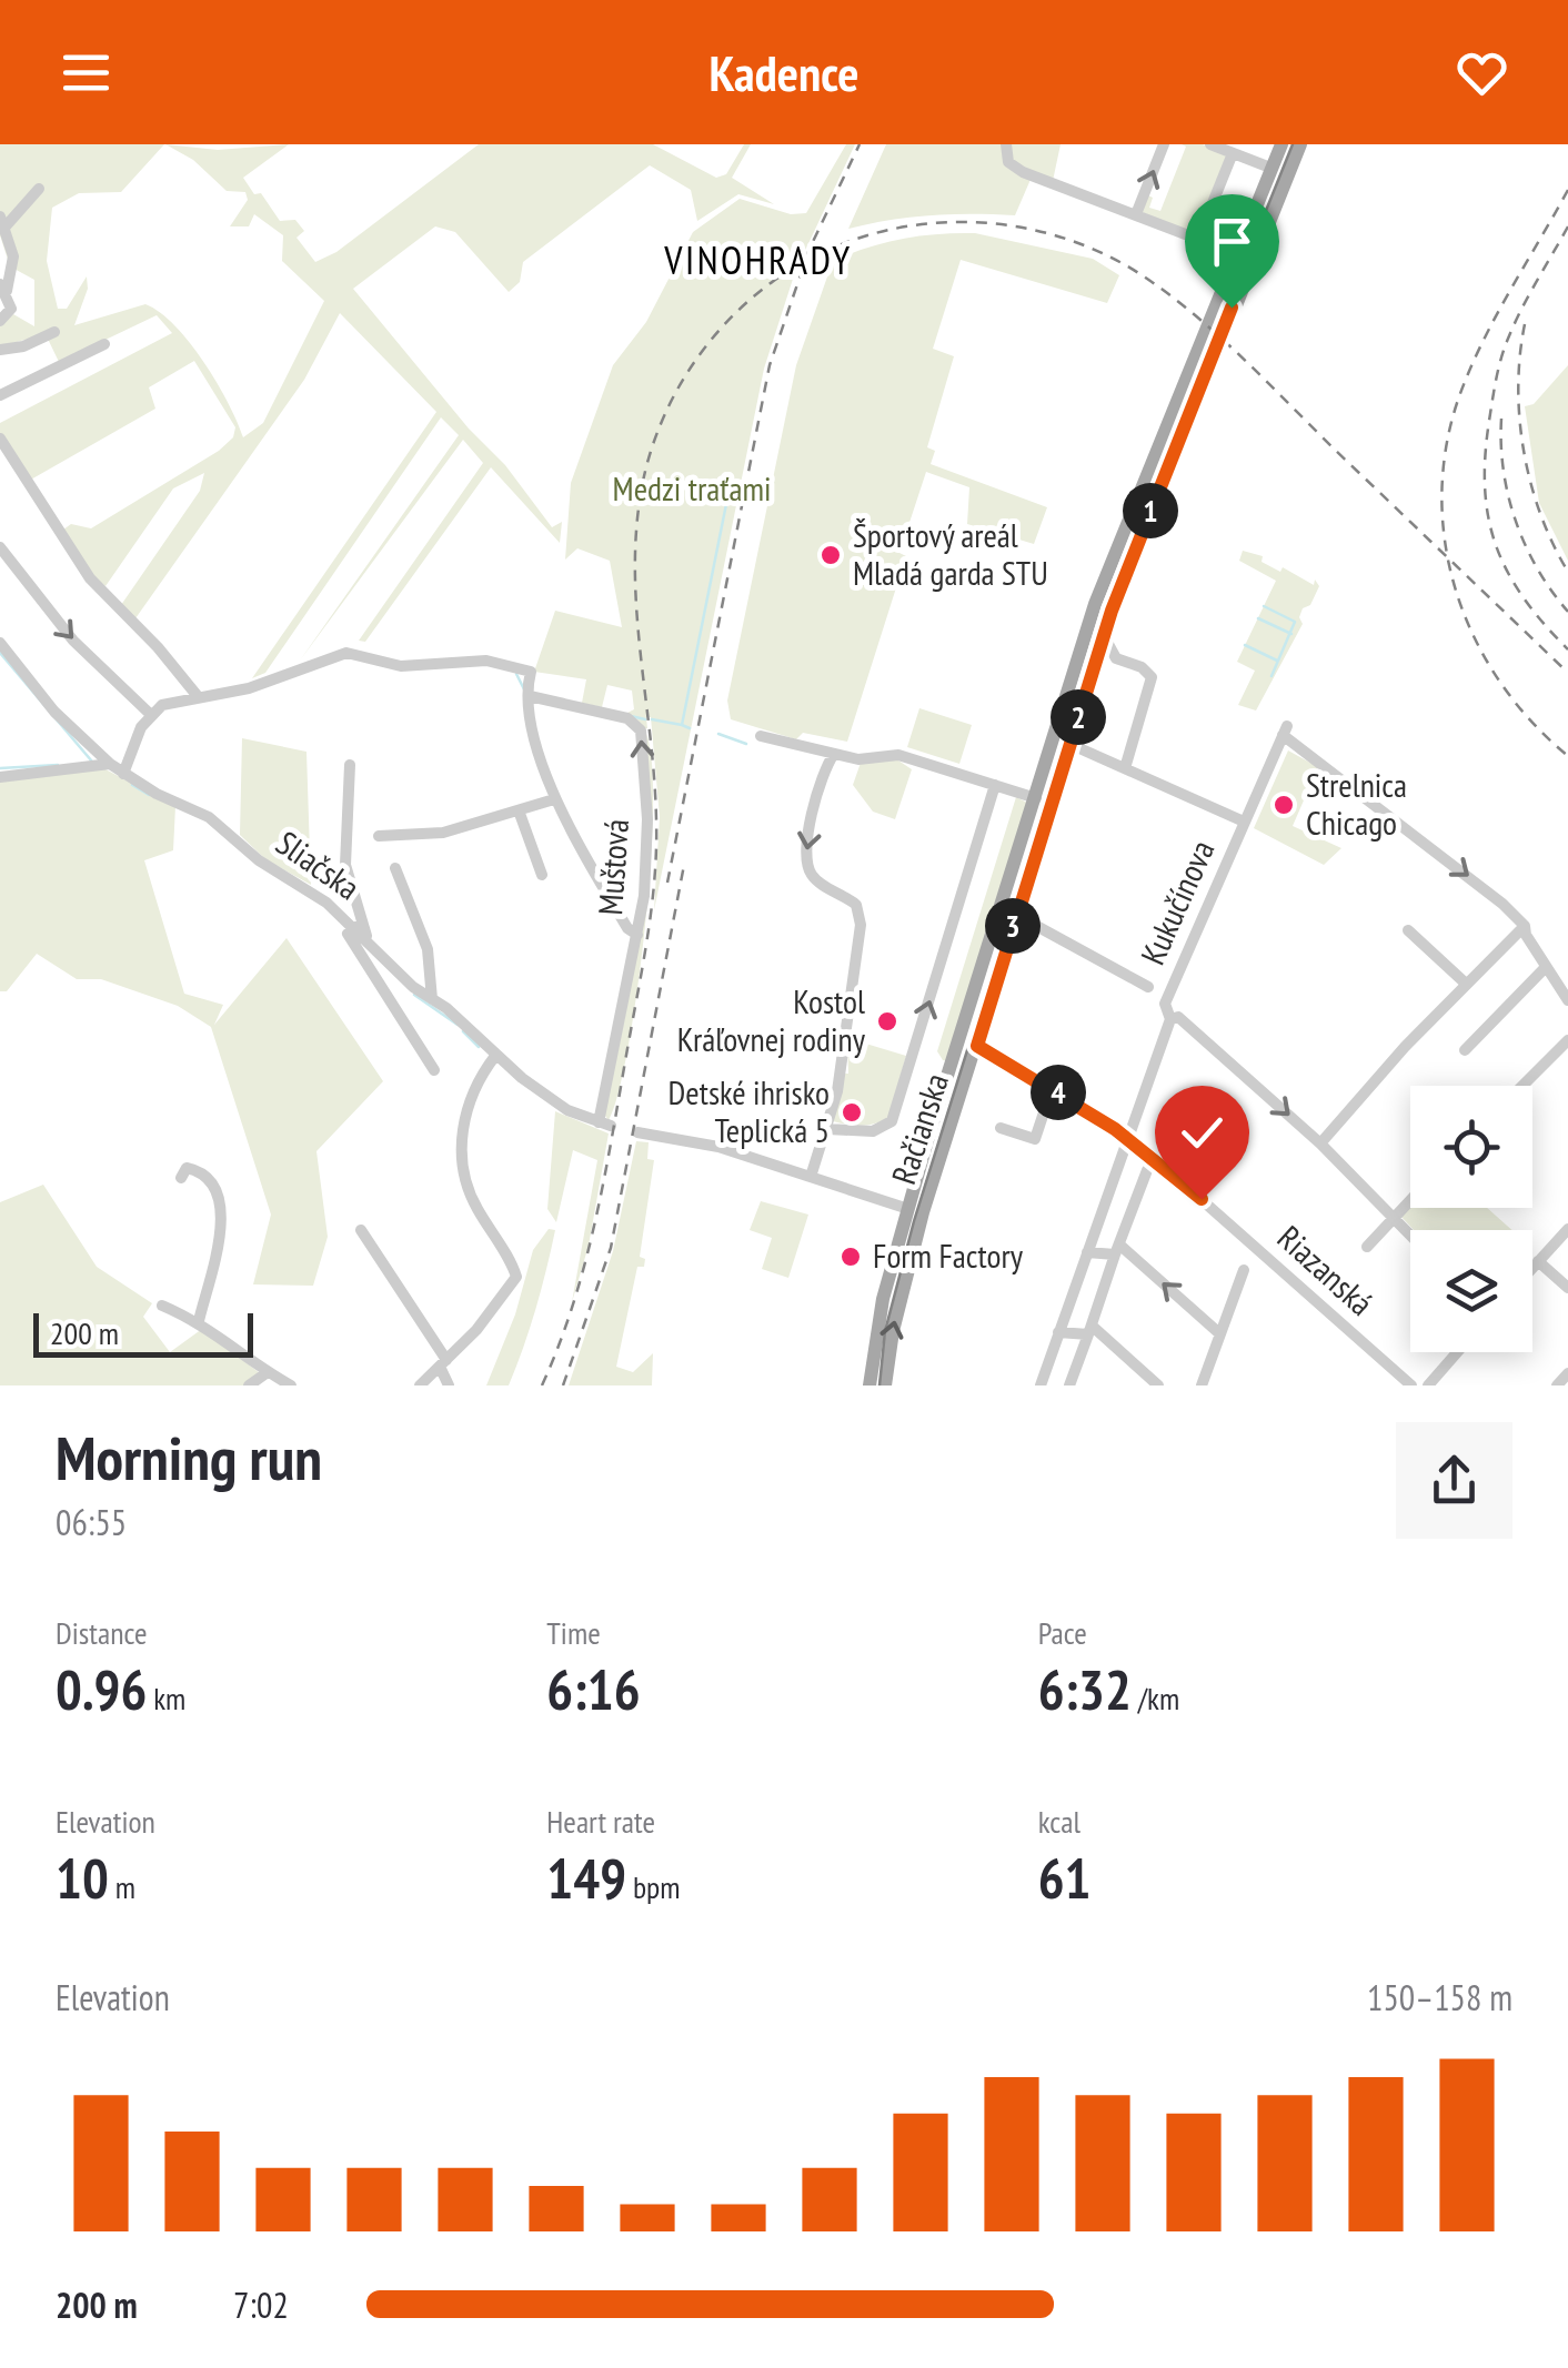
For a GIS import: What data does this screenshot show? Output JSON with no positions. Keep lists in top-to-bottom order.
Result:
{
  "streets": {
    "main road": ["Račianska"],
    "street": [
      "Sliačska",
      "Muštová",
      "Kukučínova",
      "Riazanská"
    ]
  },
  "crossings": [
    ["Sliačska", "Muštová"],
    ["Kukučínova", "Riazanská"],
    ["Račianska", "Riazanská"]
  ],
  "districts": ["VINOHRADY"],
  "parks": ["Medzi traťami"],
  "places": [
    "Športový areál Mladá garda STU",
    "Strelnica Chicago",
    "Kostol Kráľovnej rodiny",
    "Detské ihrisko Teplická 5",
    "Form Factory"
  ],
  "scale_bar": "200 m",
  "page": {
    "header": "Kadence",
    "pins": [
      "1",
      "2",
      "3",
      "4"
    ],
    "scale": "200 m",
    "heading": ["Morning run", "06:55"],
    "stats": [
      ["Distance", "0.96 km"],
      ["Time", "6:16"],
      ["Pace", "6:32 /km"],
      ["Elevation", "10 m"],
      ["Heart rate", "149 bpm"],
      ["kcal", "61"]
    ],
    "chart": ["Elevation", "150–158 m"],
    "list": [
      {
        "name": "200 m",
        "note": "7:02"
      }
    ]
  }
}
